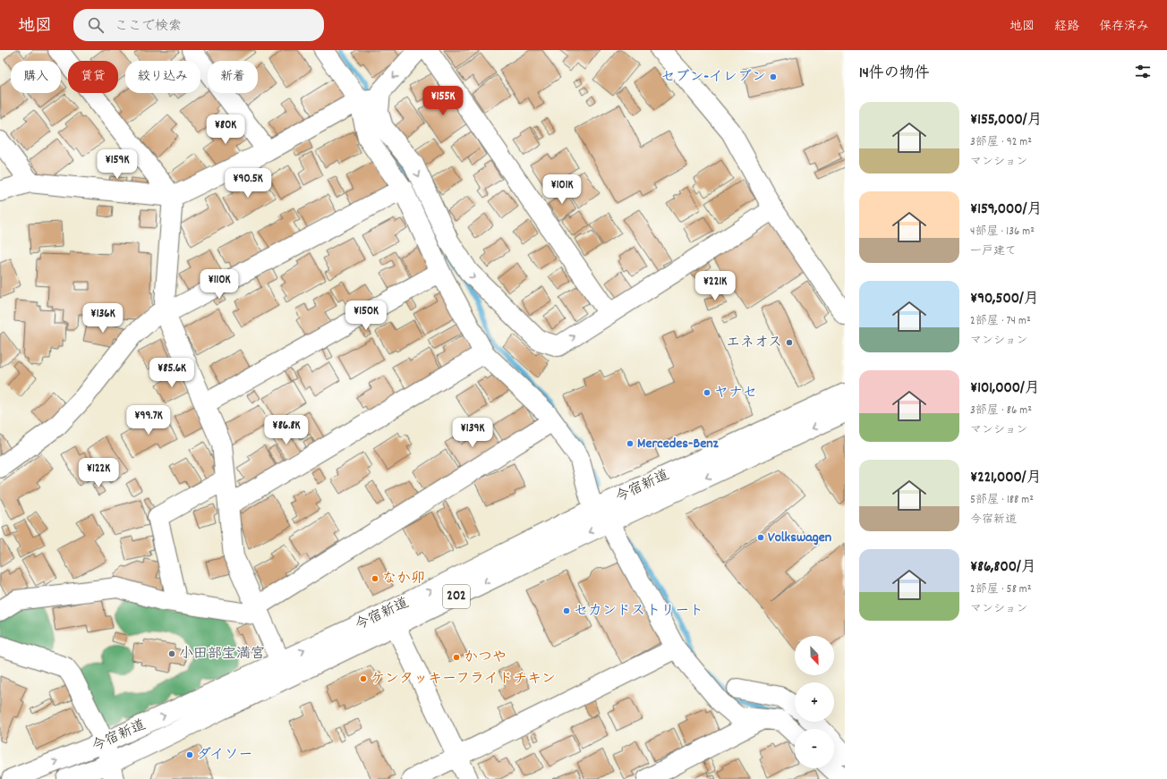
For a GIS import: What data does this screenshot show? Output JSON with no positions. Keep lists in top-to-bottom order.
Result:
{
  "streets": {
    "main road": ["今宿新道", "202"]
  },
  "places": [
    "セブン-イレブン",
    "エネオス",
    "ヤナセ",
    "Mercedes-Benz",
    "Volkswagen",
    "なか卯",
    "セカンドストリート",
    "小田部宝満宮",
    "かつや",
    "ケンタッキーフライドチキン",
    "ダイソー"
  ],
  "north": "bottom right",
  "page": {
    "header": "地図",
    "search": "ここで検索",
    "nav": ["地図", "経路", "保存済み"],
    "heading": "14件の物件",
    "chip": [
      "購入",
      "賃貸",
      "絞り込み",
      "新着"
    ],
    "price": [
      "¥155K",
      "¥80K",
      "¥159K",
      "¥90.5K",
      "¥101K",
      "¥110K",
      "¥221K",
      "¥150K",
      "¥136K",
      "¥85.6K",
      "¥99.7K",
      "¥86.8K",
      "¥139K",
      "¥122K"
    ],
    "list": [
      {
        "name": "¥155,000/月",
        "note": "3部屋 · 92 m² · マンション"
      },
      {
        "name": "¥159,000/月",
        "note": "4部屋 · 136 m² · 一戸建て"
      },
      {
        "name": "¥90,500/月",
        "note": "2部屋 · 74 m² · マンション"
      },
      {
        "name": "¥101,000/月",
        "note": "3部屋 · 86 m² · マンション"
      },
      {
        "name": "¥221,000/月",
        "note": "5部屋 · 188 m² · 今宿新道"
      },
      {
        "name": "¥86,800/月",
        "note": "2部屋 · 58 m² · マンション"
      }
    ],
    "map_buttons": ["+", "−"]
  }
}
